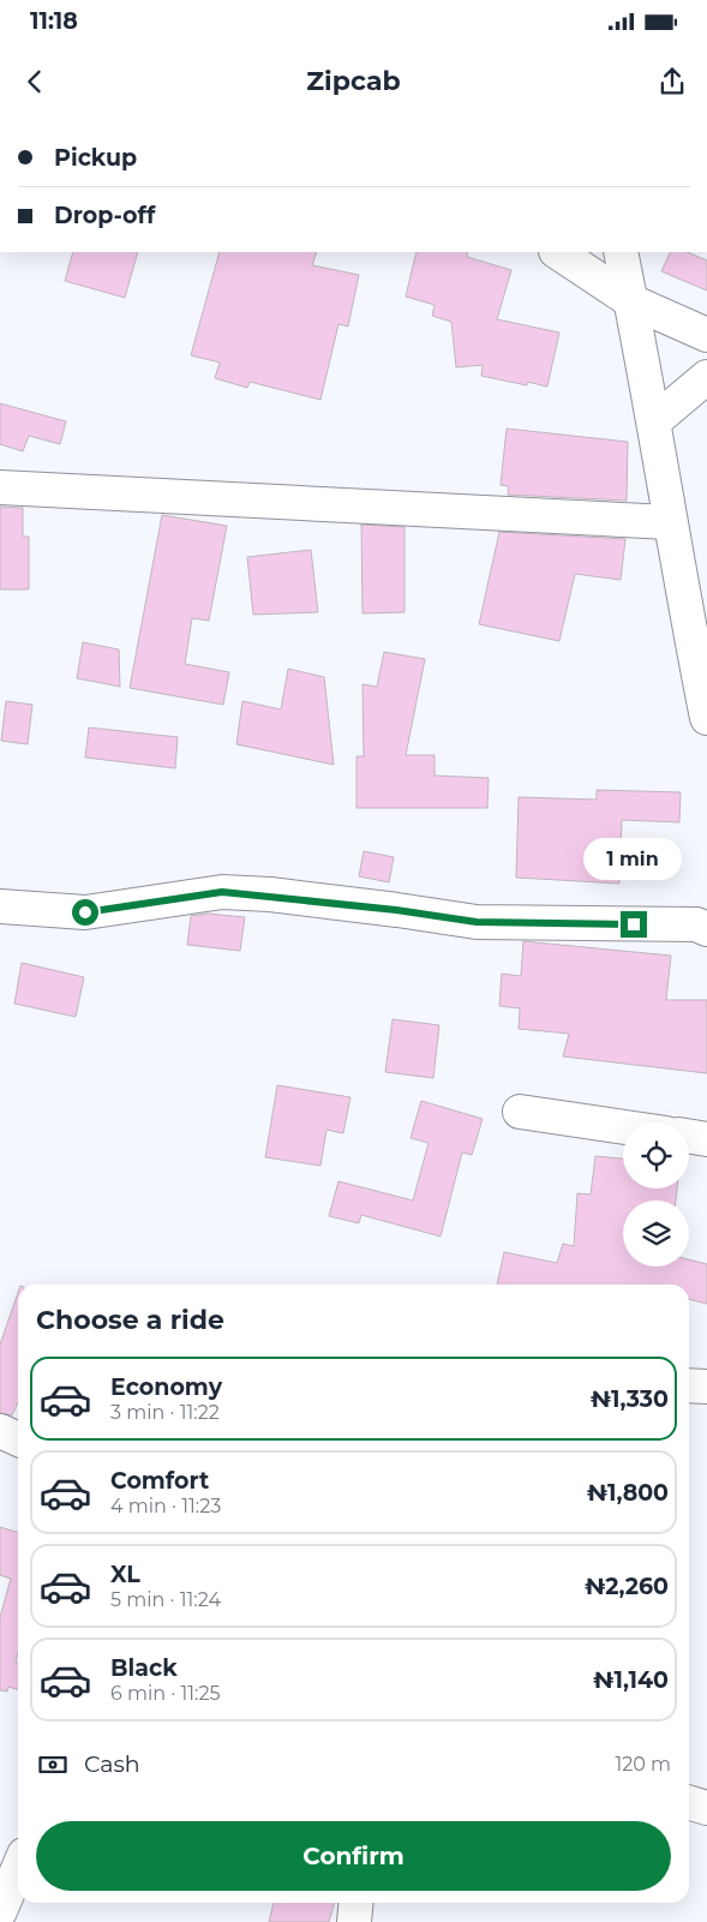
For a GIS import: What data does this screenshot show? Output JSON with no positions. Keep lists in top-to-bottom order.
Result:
{
  "page": {
    "status": "11:18",
    "header": "Zipcab",
    "banner": ["Pickup", "Drop-off"],
    "bubble": "1 min",
    "heading": "Choose a ride",
    "list": [
      {
        "name": "Economy",
        "note": "3 min · 11:22",
        "value": "₦1,330"
      },
      {
        "name": "Comfort",
        "note": "4 min · 11:23",
        "value": "₦1,800"
      },
      {
        "name": "XL",
        "note": "5 min · 11:24",
        "value": "₦2,260"
      },
      {
        "name": "Black",
        "note": "6 min · 11:25",
        "value": "₦1,140"
      }
    ],
    "pay": ["Cash", "120 m"],
    "buttons": "Confirm"
  }
}
